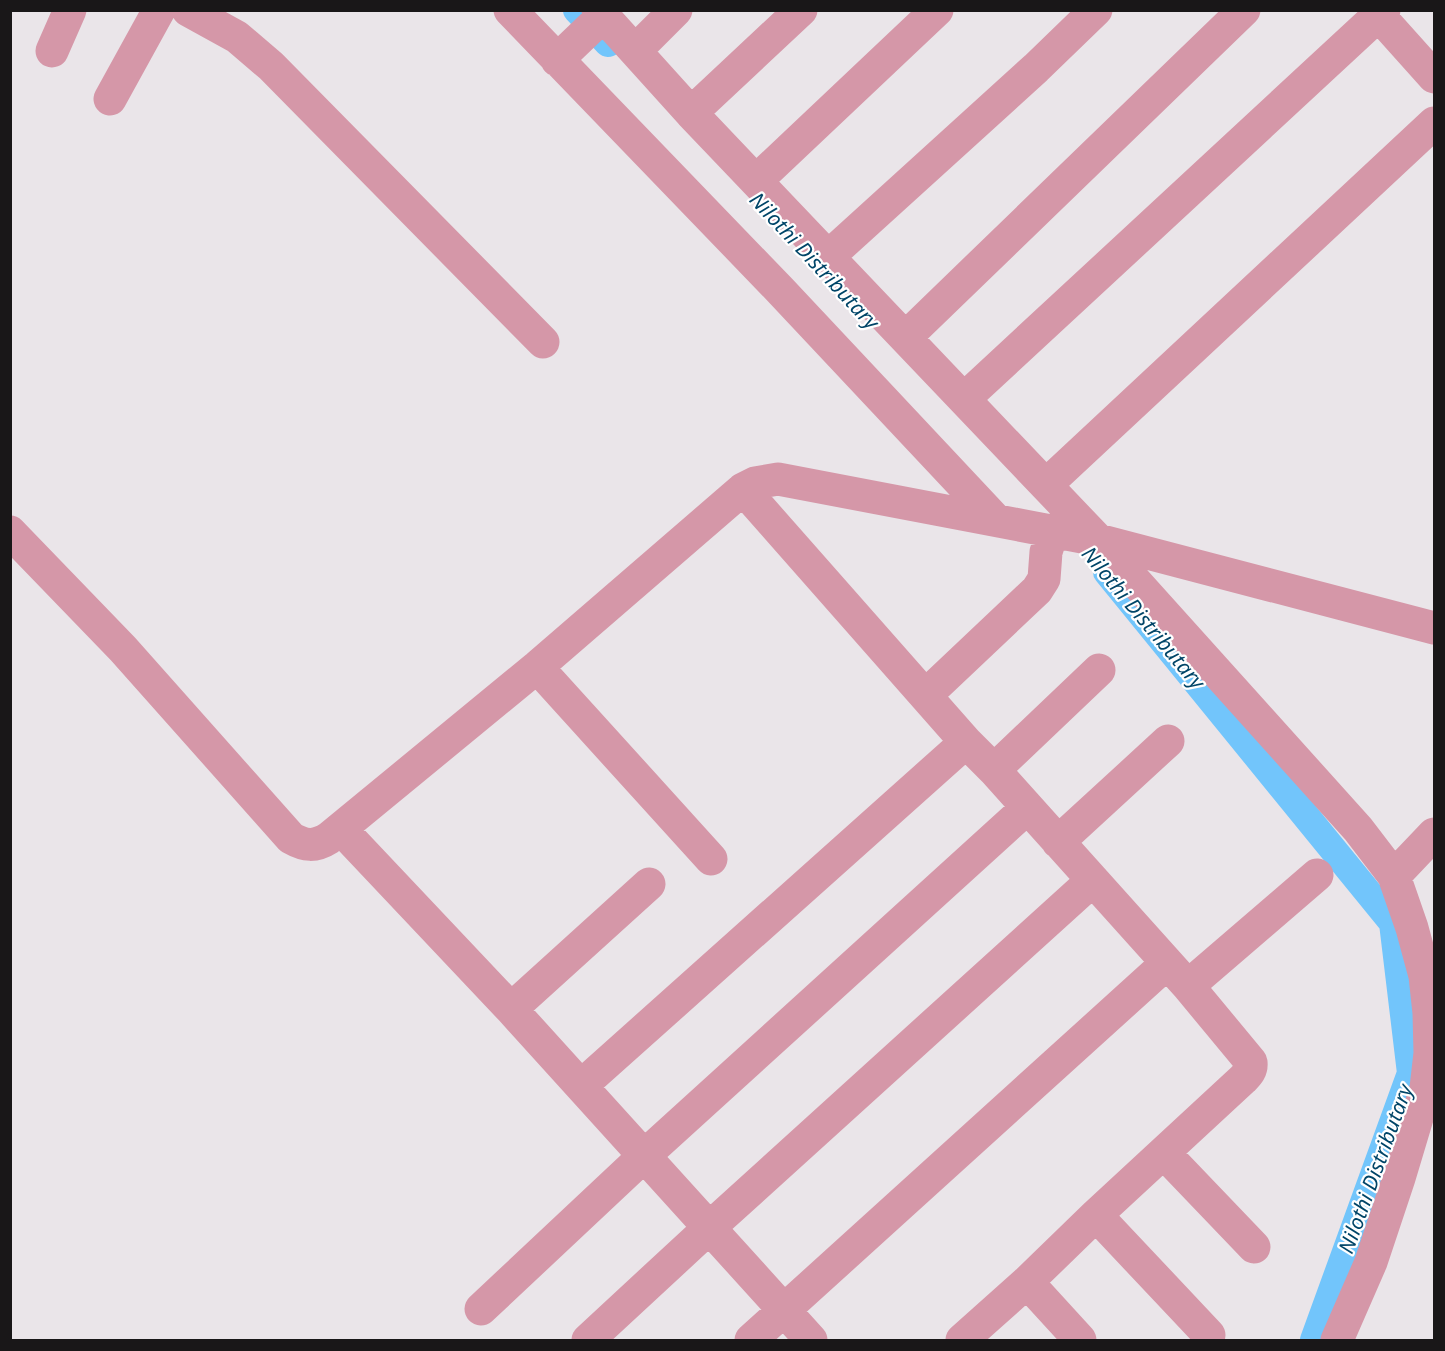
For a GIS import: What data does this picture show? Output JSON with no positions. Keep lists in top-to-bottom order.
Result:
{
  "water": ["Nilothi Distributary"]
}
